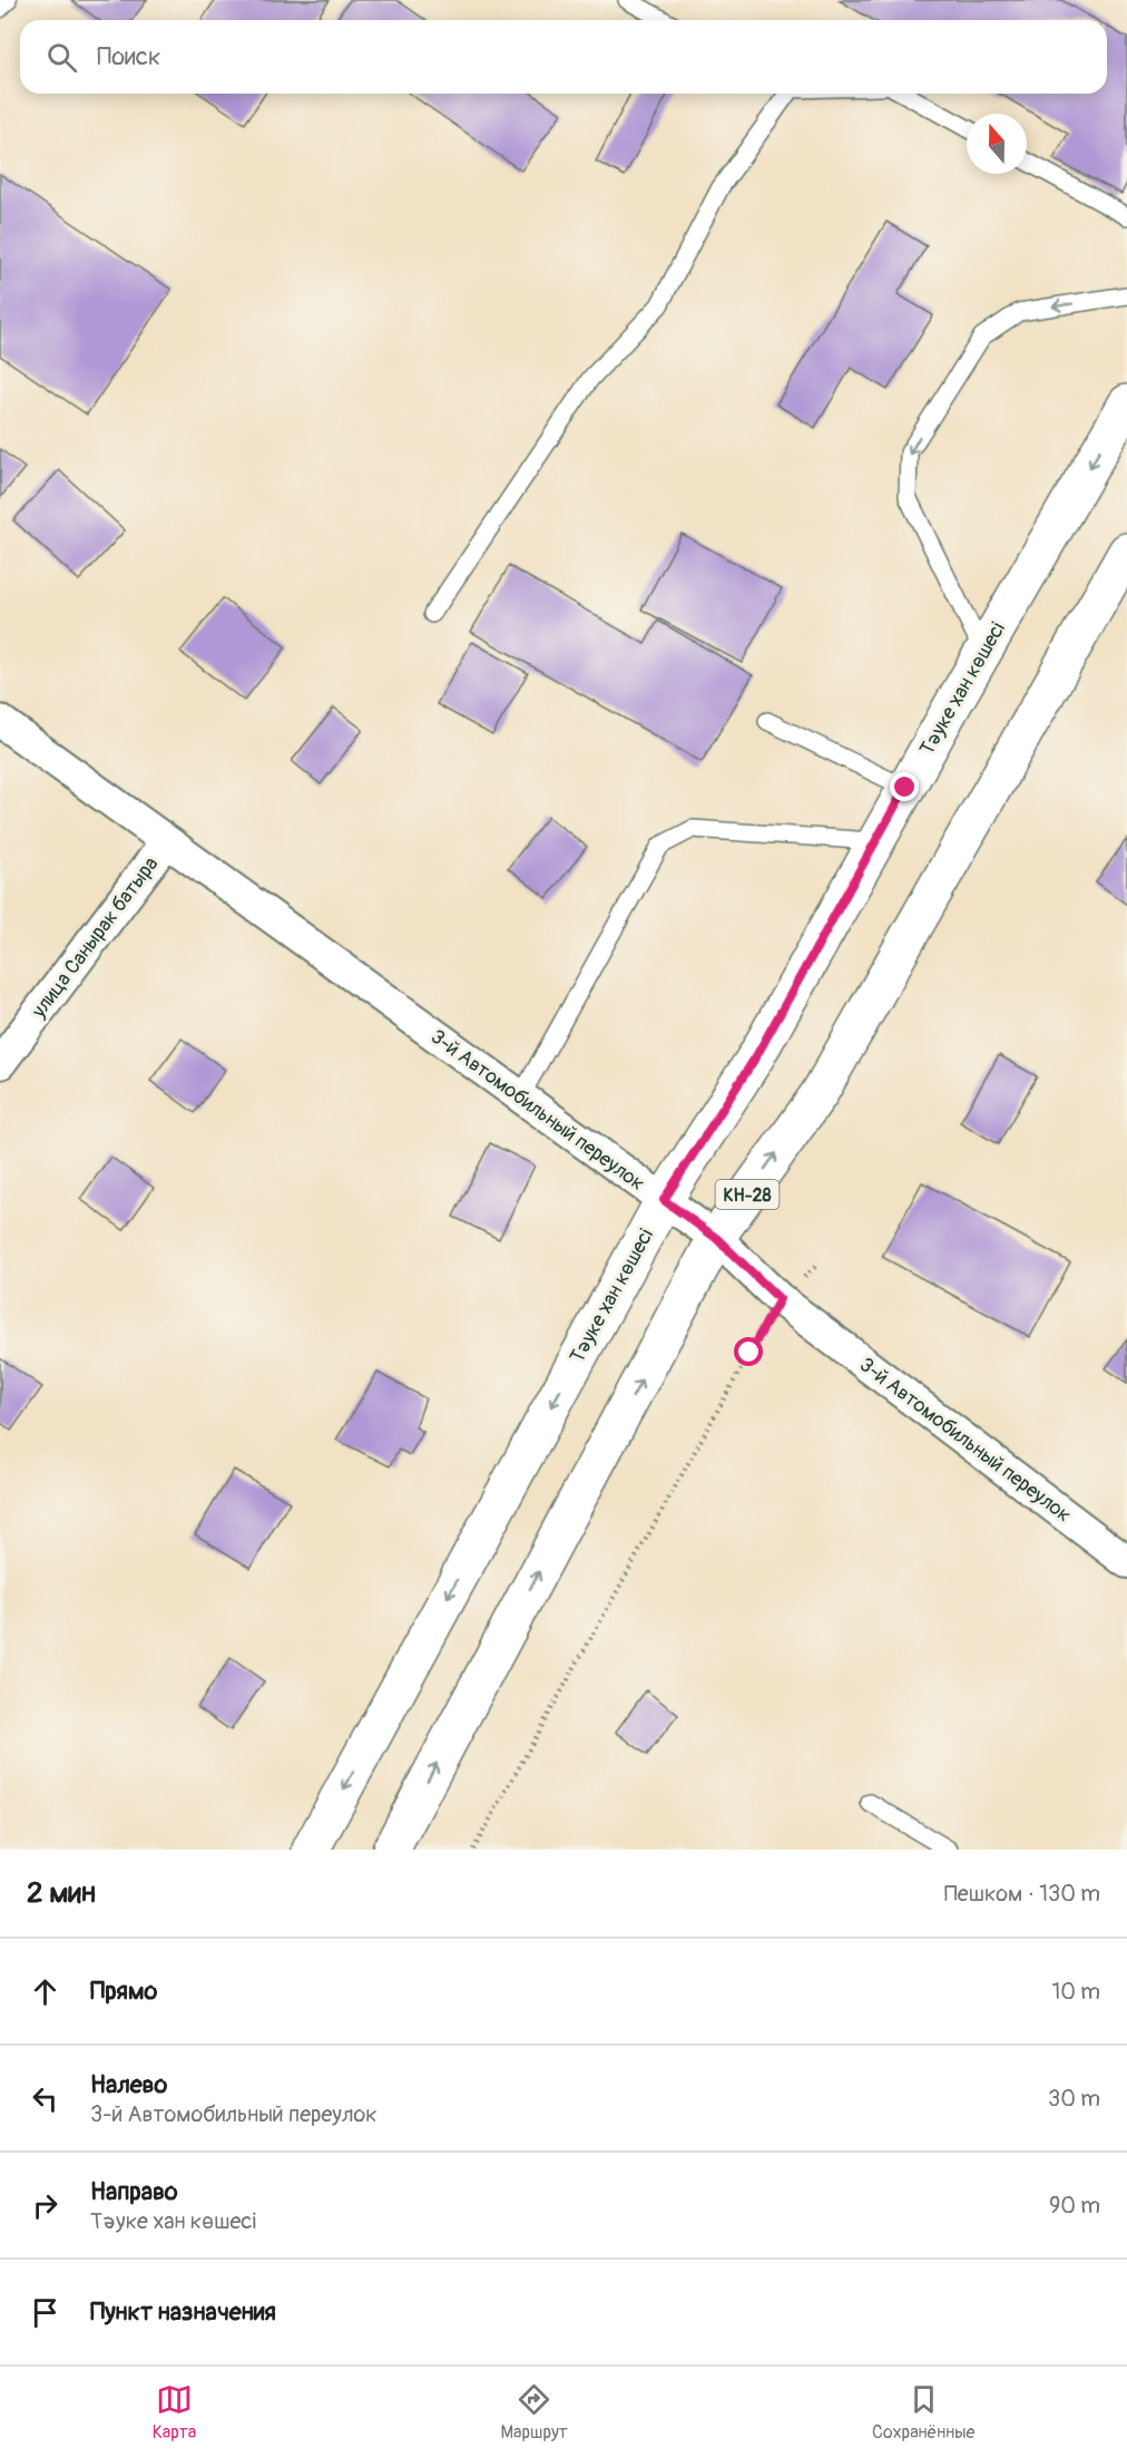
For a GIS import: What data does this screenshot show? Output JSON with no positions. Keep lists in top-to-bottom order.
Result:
{
  "streets": {
    "main road": ["Тәуке хан көшесі", "КН-28"],
    "street": ["улица Санырак батыра", "3-й Автомобильный переулок"]
  },
  "crossings": [
    ["Тәуке хан көшесі", "3-й Автомобильный переулок"],
    ["улица Санырак батыра", "3-й Автомобильный переулок"],
    ["3-й Автомобильный переулок", "КН-28"]
  ],
  "north": "top",
  "page": {
    "search": "Поиск",
    "heading": ["2 мин", "Пешком · 130 m"],
    "list": [
      ["Прямо", "10 m"],
      ["Налево", "3-й Автомобильный переулок", "30 m"],
      ["Направо", "Тәуке хан көшесі", "90 m"],
      "Пункт назначения"
    ],
    "nav": ["Карта", "Маршрут", "Сохранённые"]
  }
}
